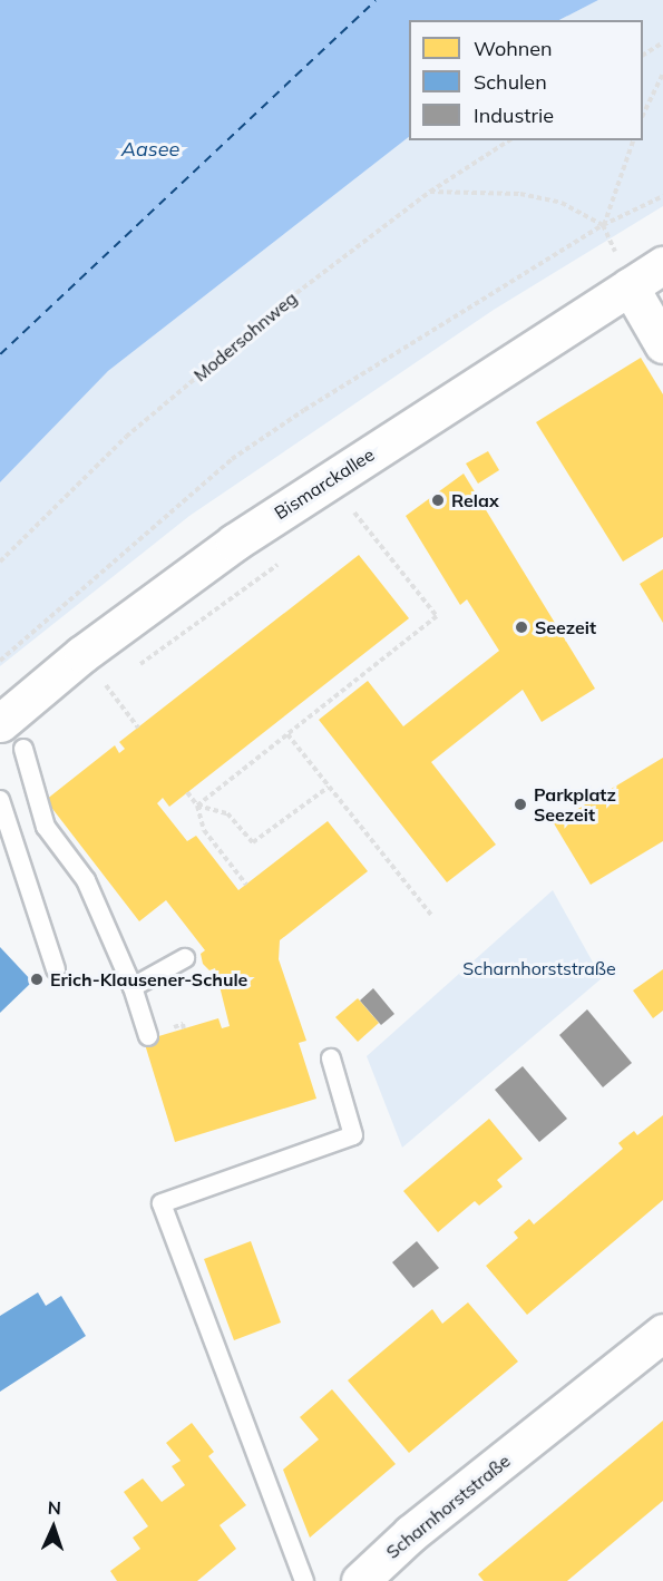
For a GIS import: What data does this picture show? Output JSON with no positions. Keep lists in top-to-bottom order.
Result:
{
  "streets": {
    "street": ["Bismarckallee", "Scharnhorststraße"],
    "path": ["Modersohnweg"]
  },
  "water": ["Aasee"],
  "parks": ["Scharnhorststraße"],
  "places": [
    "Relax",
    "Seezeit",
    "Parkplatz Seezeit",
    "Erich-Klausener-Schule"
  ],
  "legend": ["Wohnen", "Schulen", "Industrie"],
  "north": "top"
}
